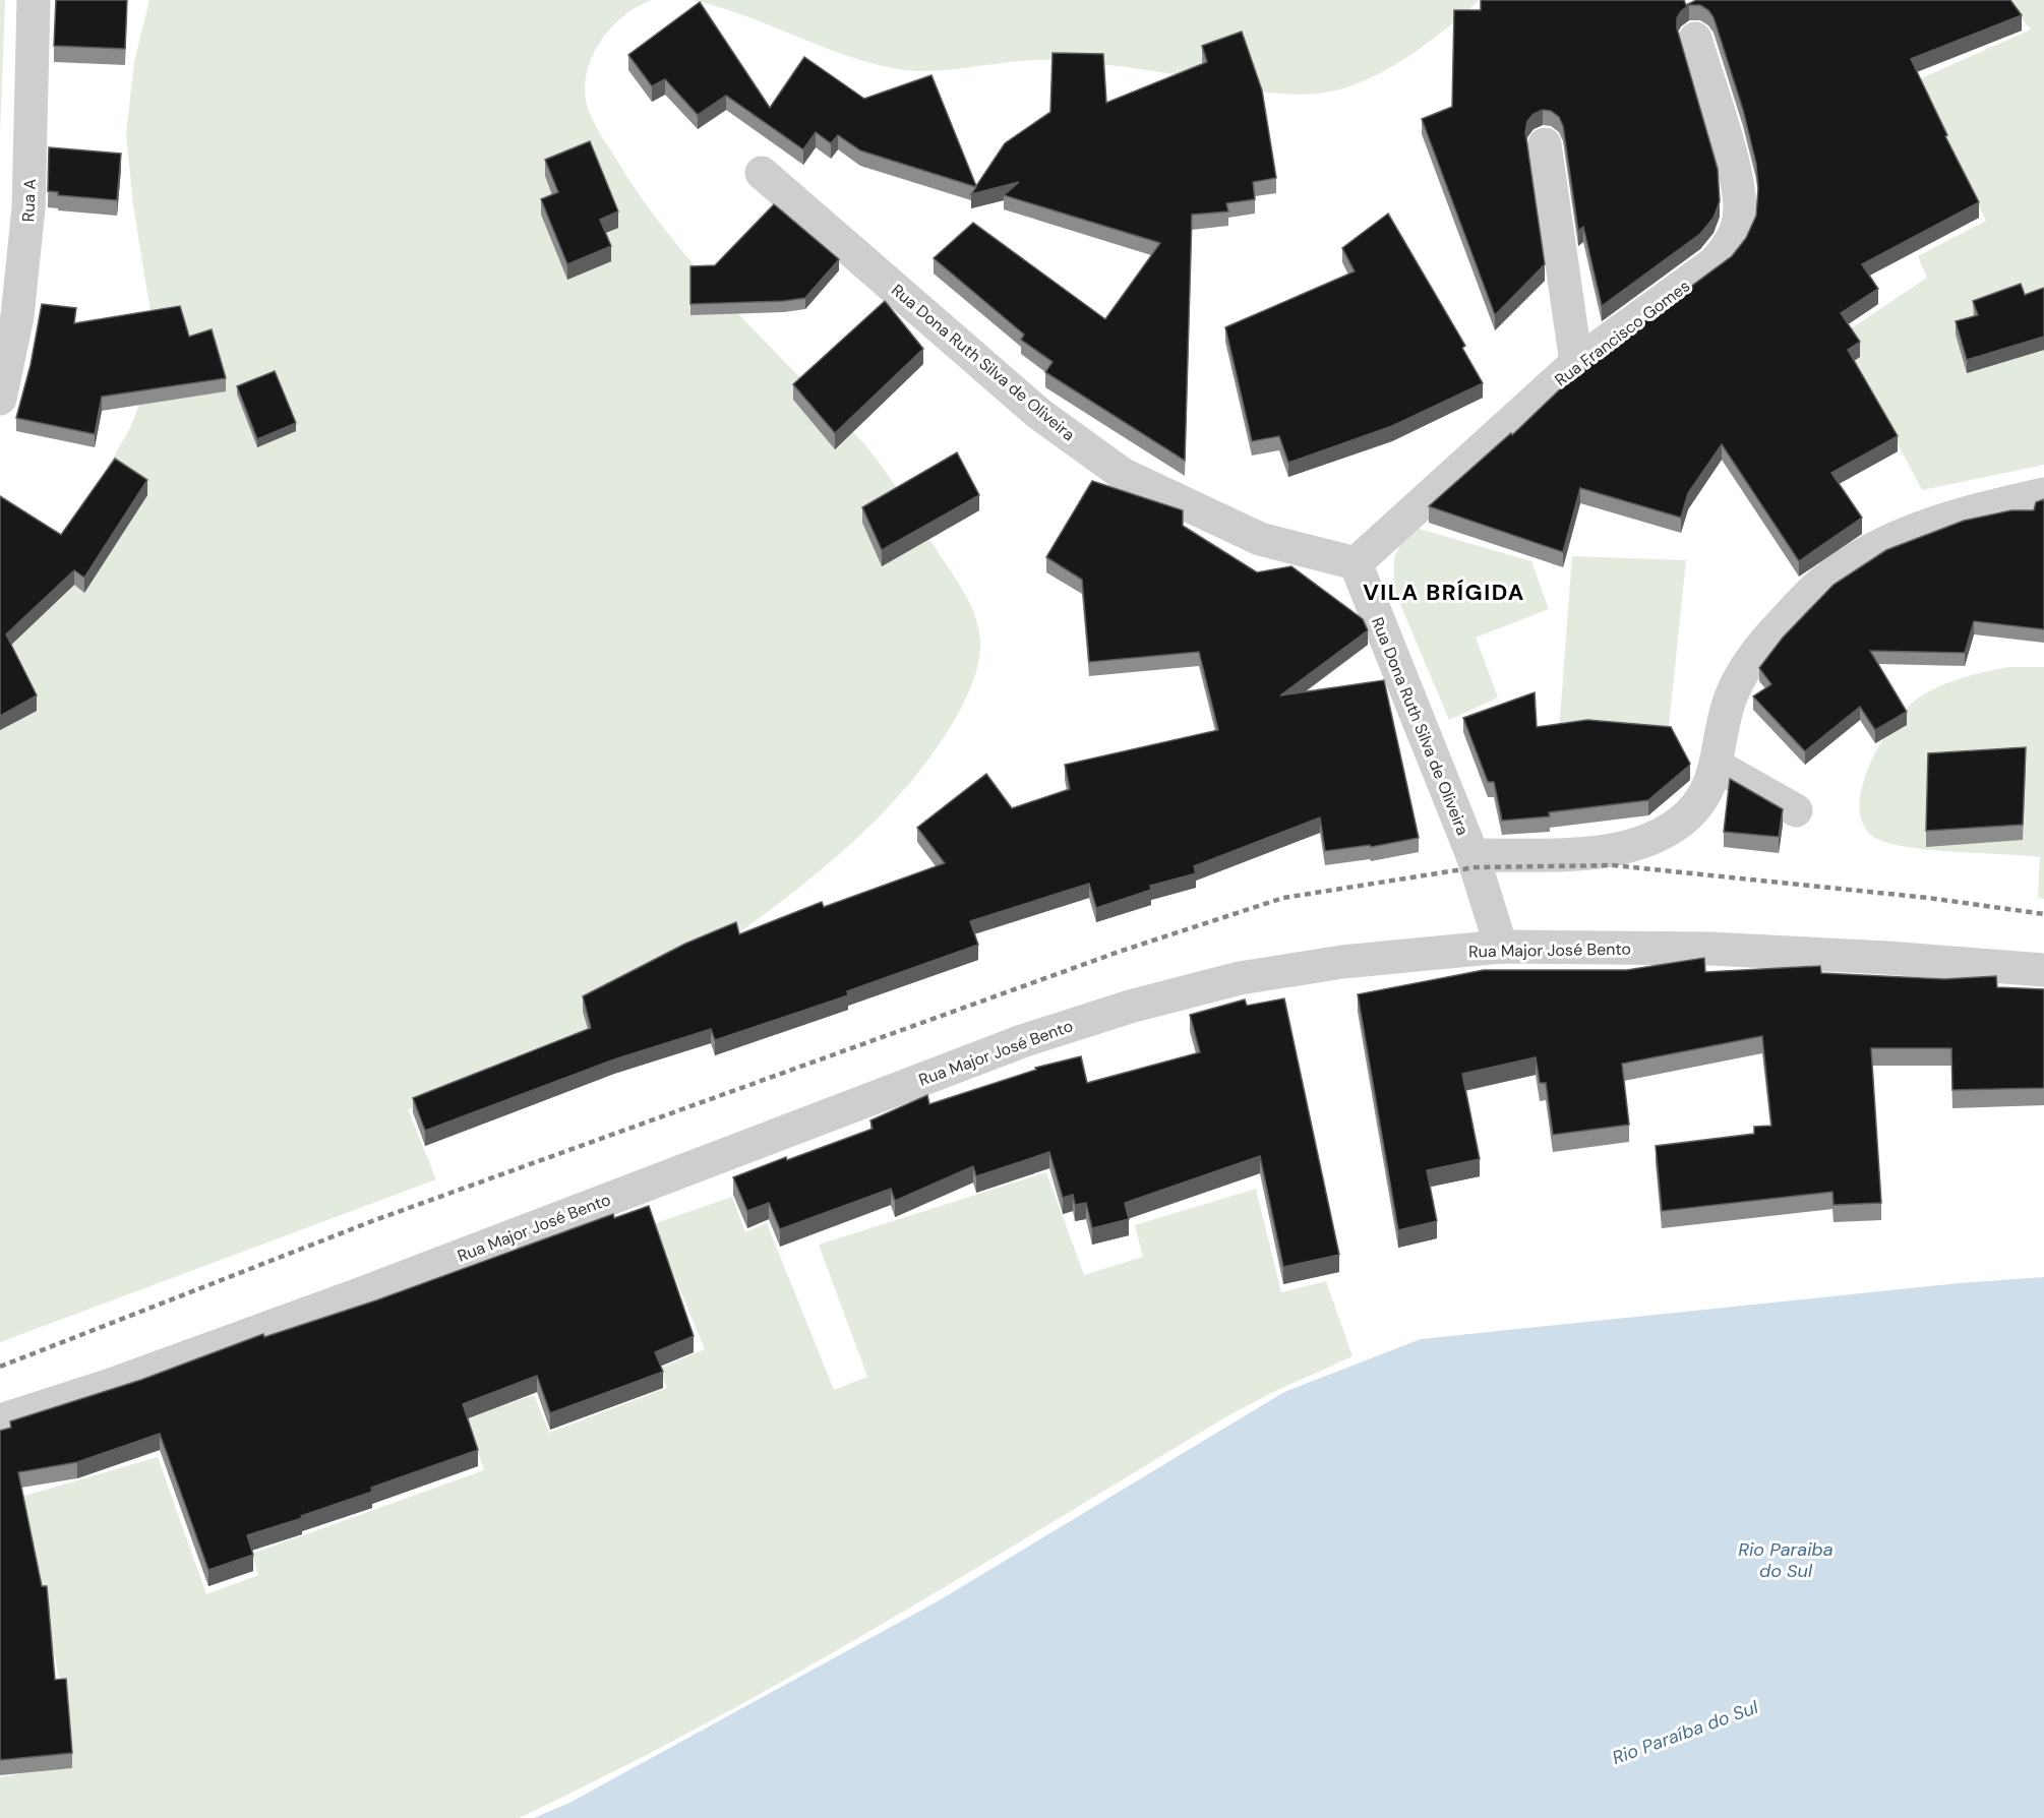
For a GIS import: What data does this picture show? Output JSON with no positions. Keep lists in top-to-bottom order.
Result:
{
  "streets": {
    "street": [
      "Rua A",
      "Rua Francisco Gomes",
      "Rua Dona Ruth Silva de Oliveira",
      "Rua Major José Bento"
    ]
  },
  "crossings": [
    ["Rua Francisco Gomes", "Rua Dona Ruth Silva de Oliveira"],
    ["Rua Dona Ruth Silva de Oliveira", "Rua Major José Bento"]
  ],
  "districts": ["VILA BRÍGIDA"],
  "water": ["Rio Paraiba do Sul", "Rio Paraíba do Sul"]
}
